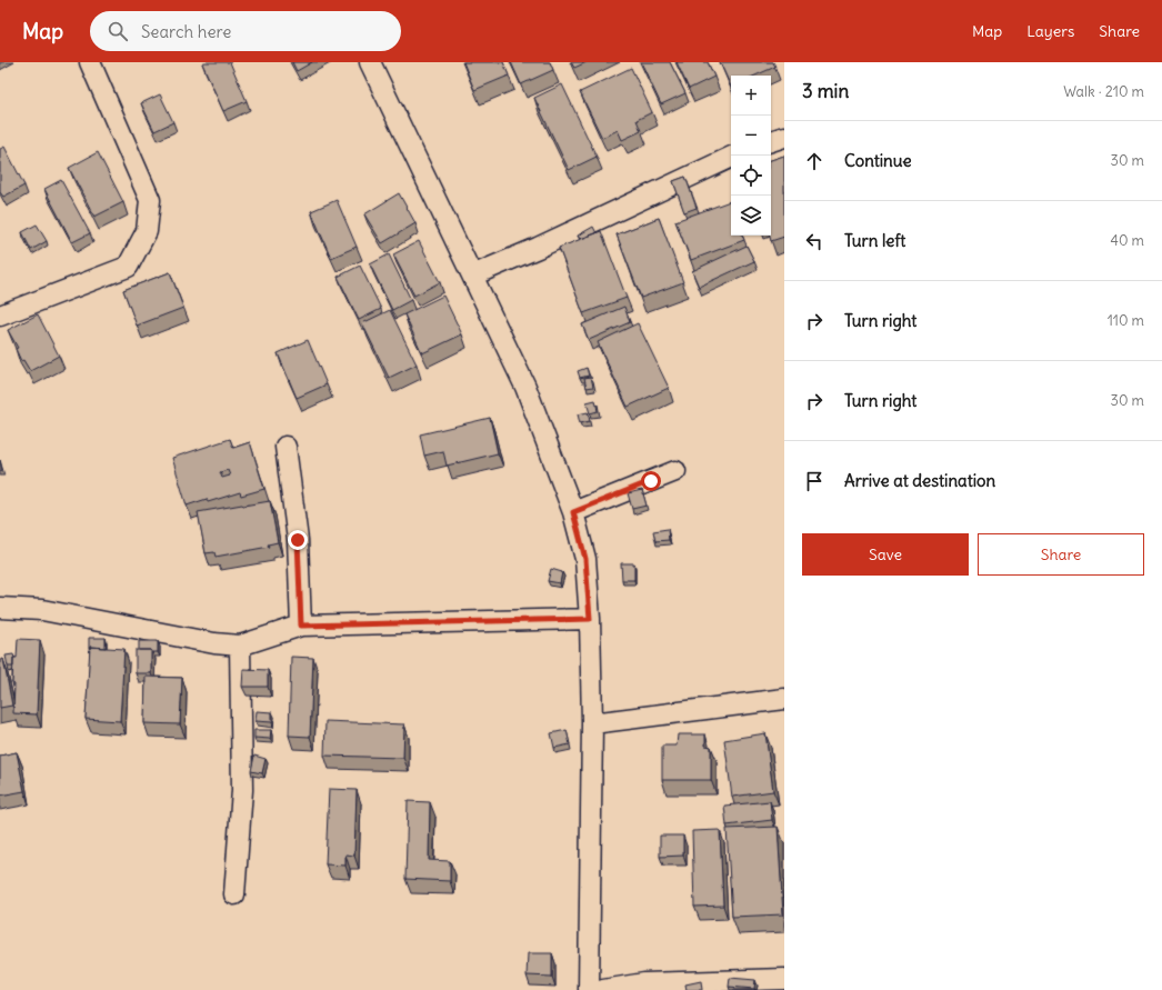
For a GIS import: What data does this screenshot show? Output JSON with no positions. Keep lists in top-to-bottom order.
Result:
{
  "page": {
    "header": "Map",
    "search": "Search here",
    "nav": ["Map", "Layers", "Share"],
    "heading": ["3 min", "Walk · 210 m"],
    "map_buttons": ["+", "−"],
    "list": [
      ["Continue", "30 m"],
      ["Turn left", "40 m"],
      ["Turn right", "110 m"],
      ["Turn right", "30 m"],
      "Arrive at destination"
    ],
    "buttons": ["Save", "Share"]
  }
}
